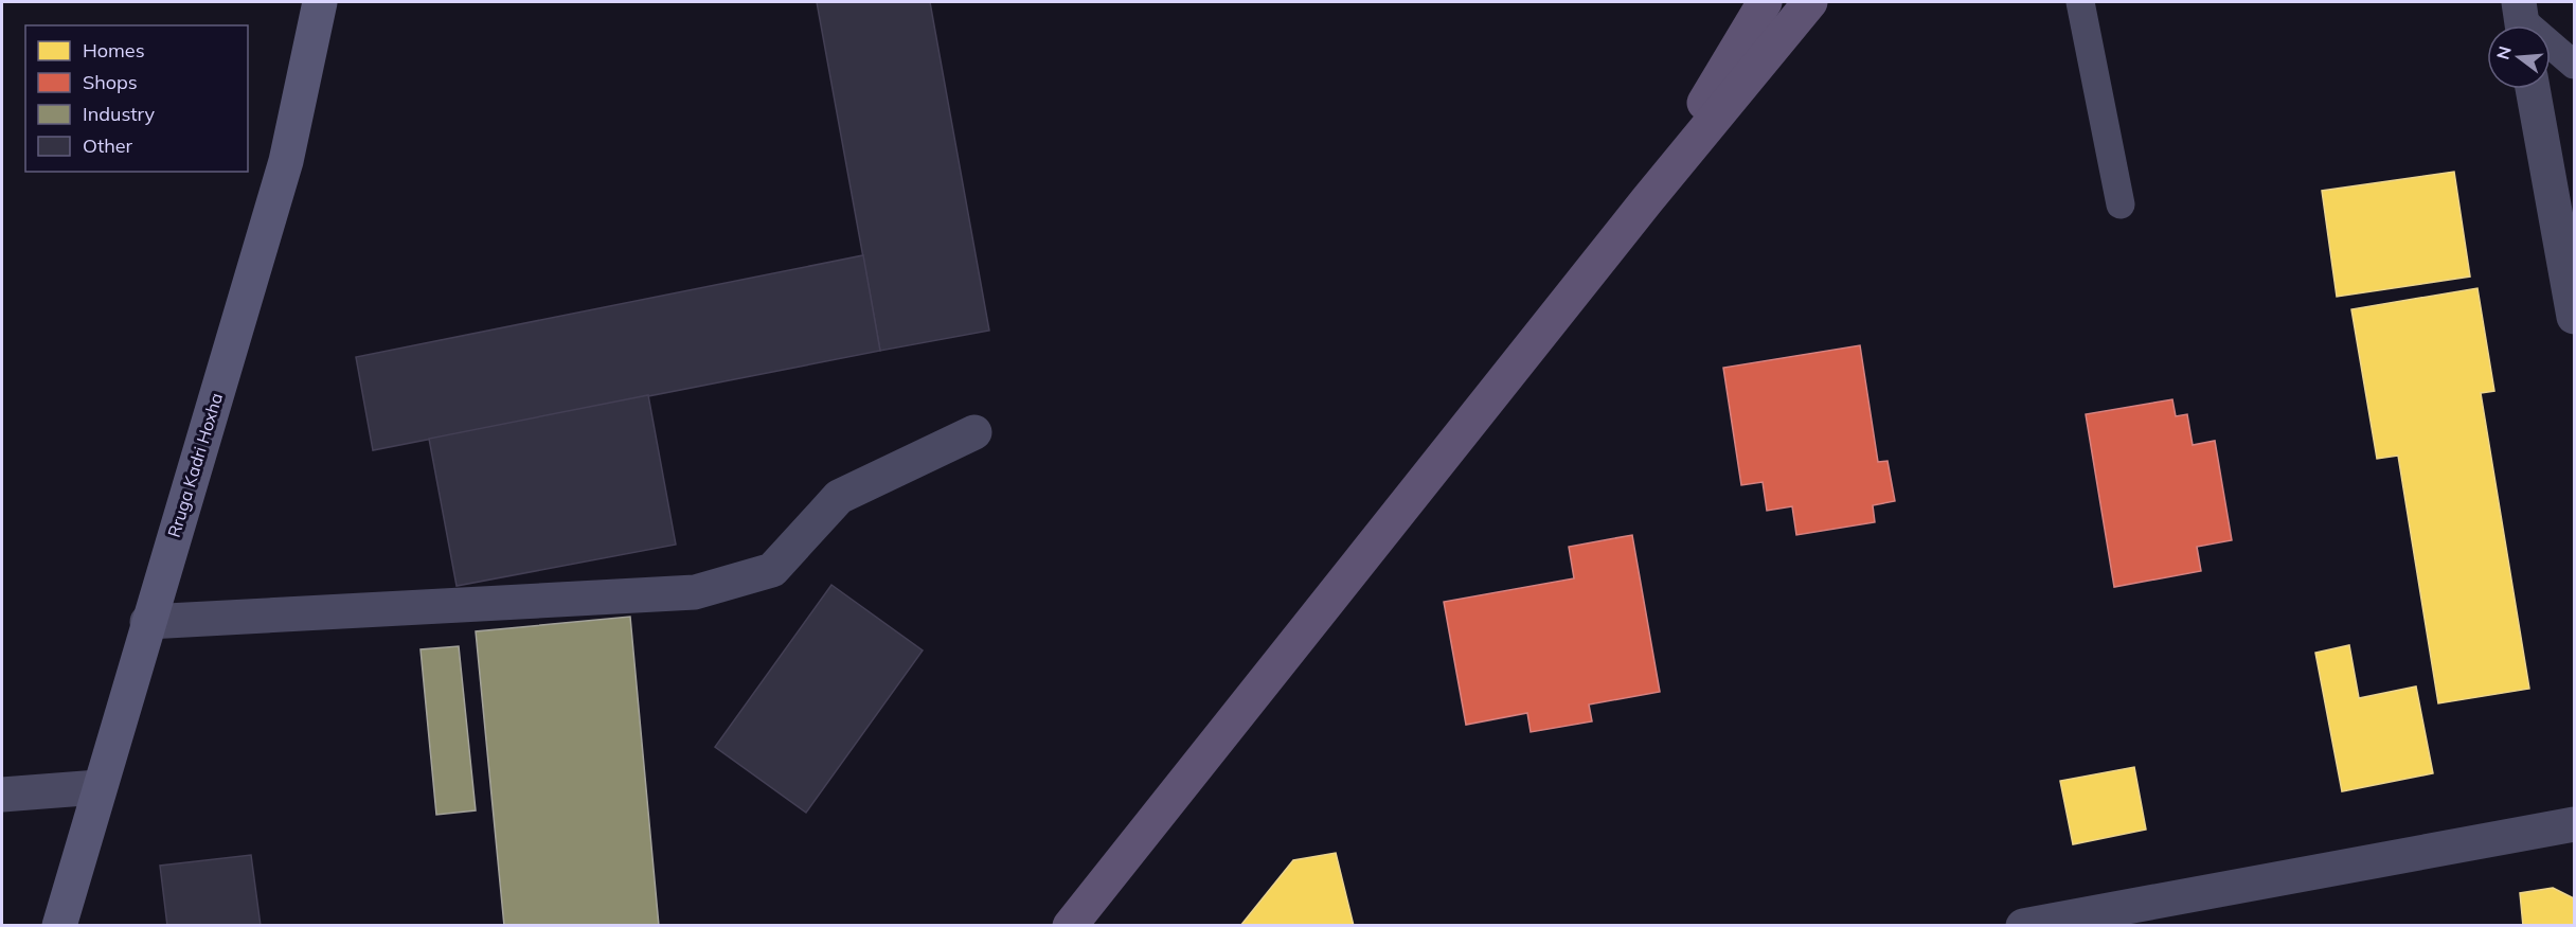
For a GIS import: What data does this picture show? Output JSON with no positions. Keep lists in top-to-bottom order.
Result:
{
  "streets": {
    "main road": ["Rruga Kadri Hoxha"]
  },
  "legend": [
    "Homes",
    "Shops",
    "Industry",
    "Other"
  ],
  "north": "left"
}
